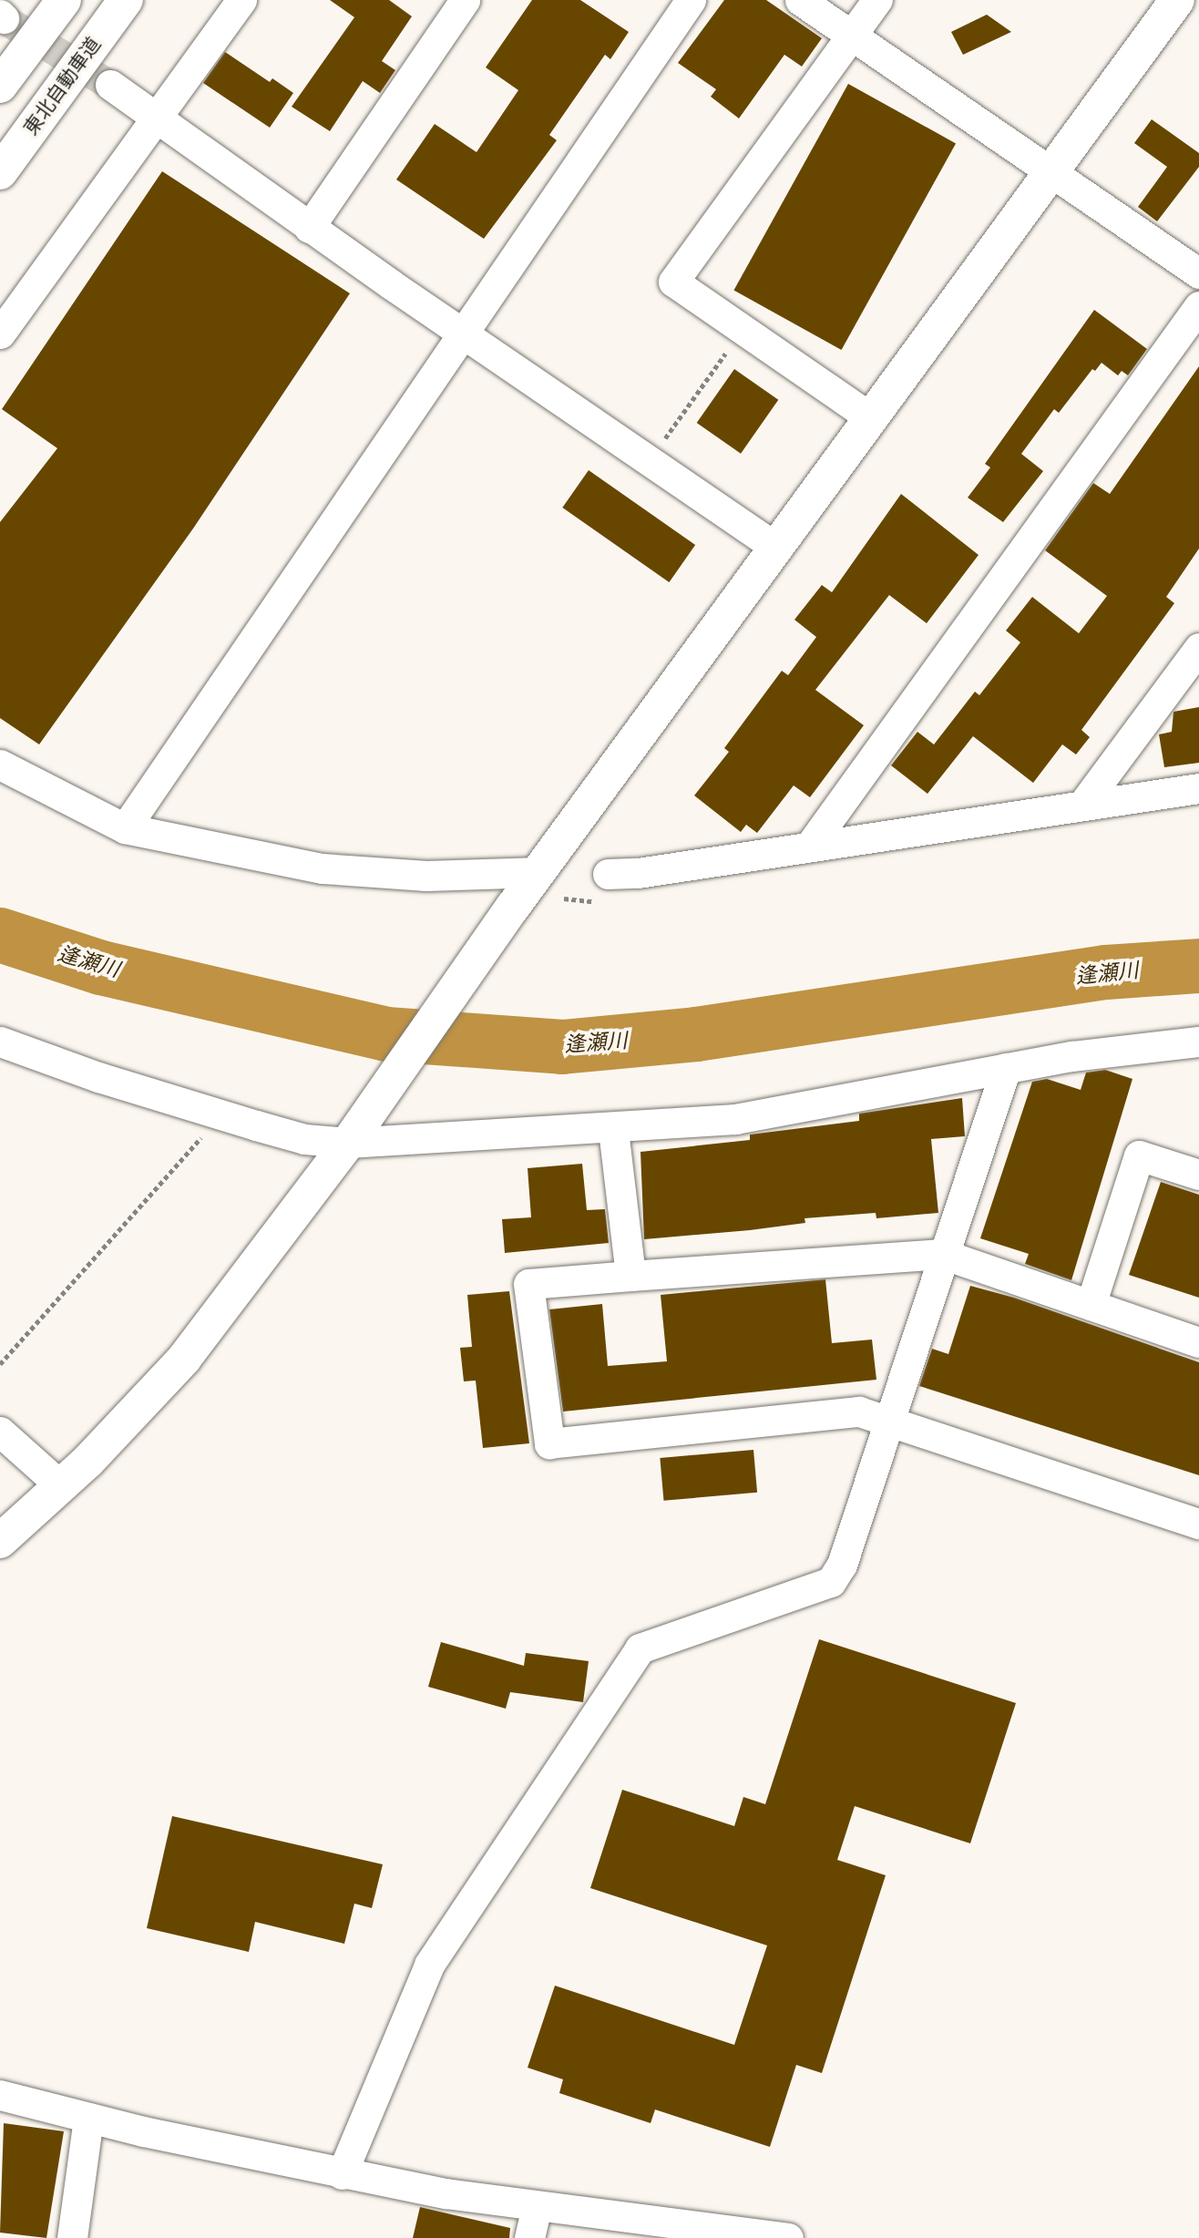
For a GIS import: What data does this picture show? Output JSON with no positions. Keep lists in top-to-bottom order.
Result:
{
  "streets": {
    "main road": ["東北自動車道"]
  },
  "water": ["逢瀬川"]
}
